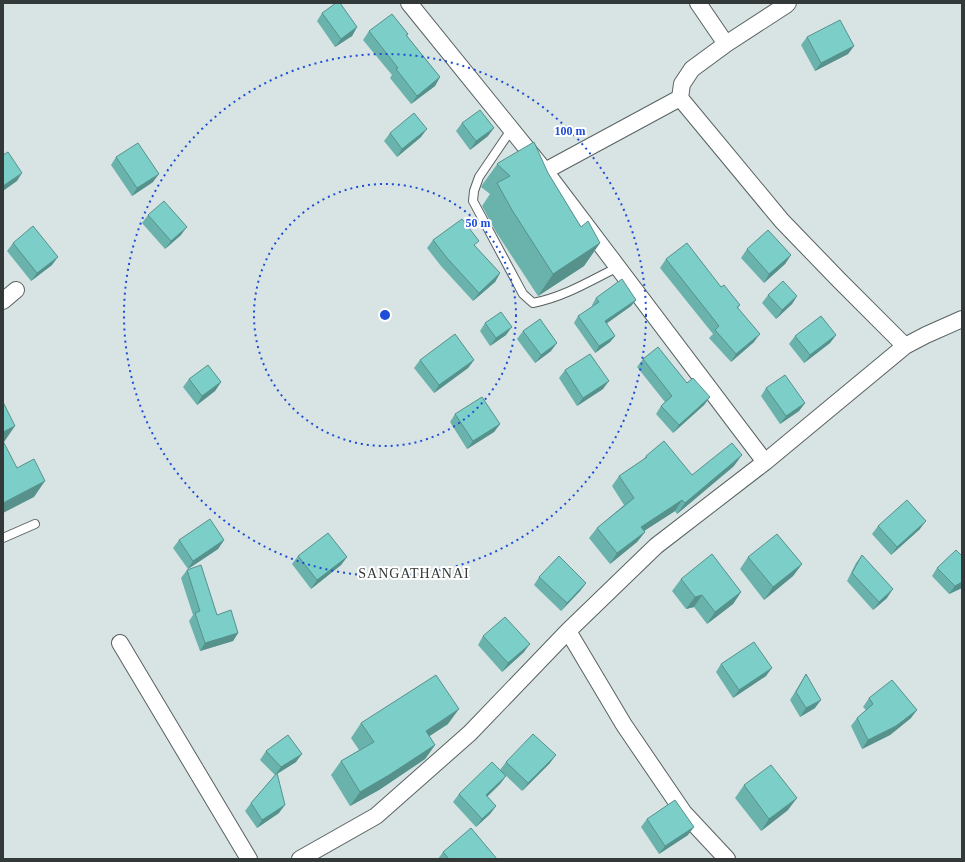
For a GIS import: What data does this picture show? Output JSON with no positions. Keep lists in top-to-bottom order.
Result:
{
  "districts": ["SANGATHANAI"],
  "rings": ["100 m", "50 m"]
}
